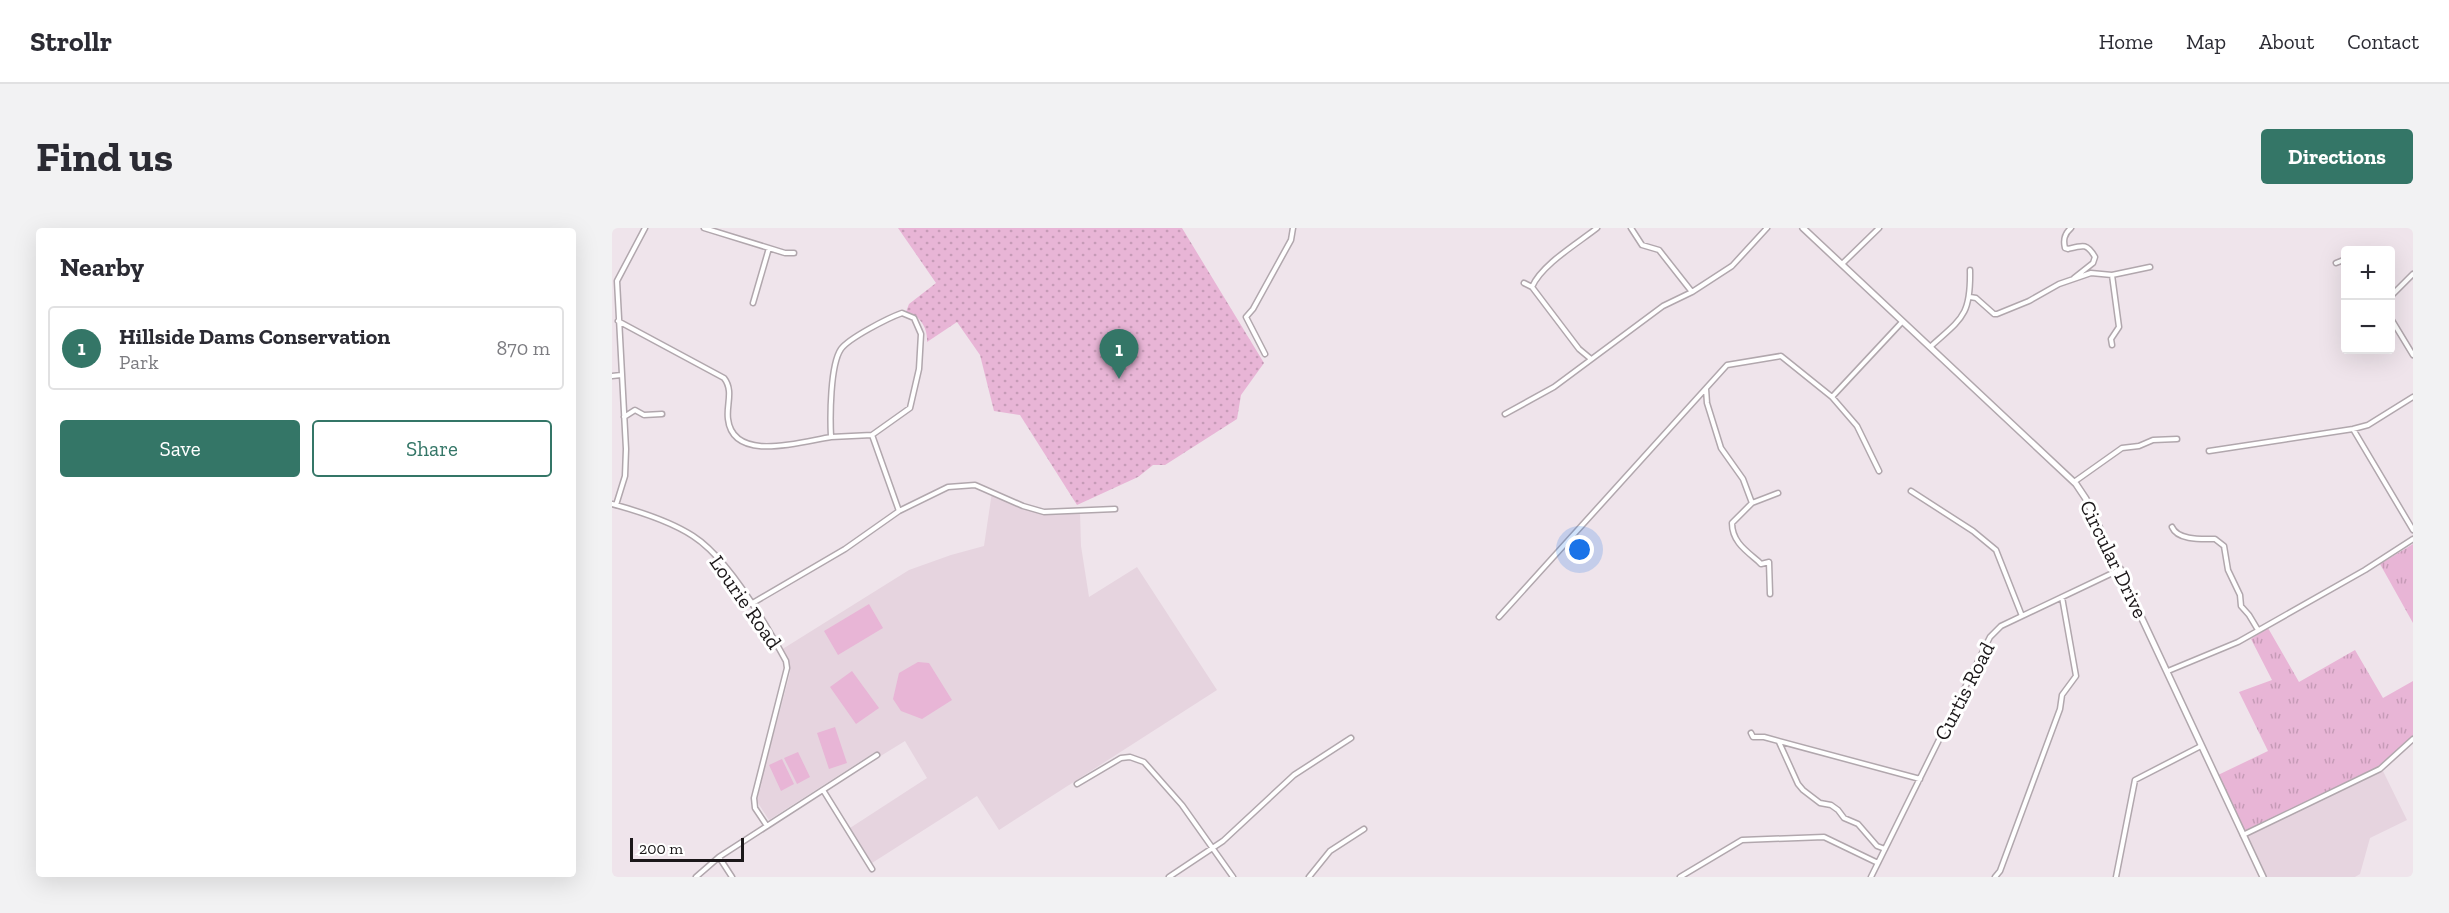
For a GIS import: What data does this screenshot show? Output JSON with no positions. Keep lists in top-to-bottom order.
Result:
{
  "streets": {
    "street": ["Circular Drive", "Lourie Road", "Curtis Road"]
  },
  "crossings": [
    ["Circular Drive", "Curtis Road"]
  ],
  "scale_bar": "200 m",
  "page": {
    "header": "Strollr",
    "nav": [
      "Home",
      "Map",
      "About",
      "Contact"
    ],
    "buttons": [
      "Directions",
      ["Save", "Share"]
    ],
    "title": "Find us",
    "heading": "Nearby",
    "map_buttons": ["+", "−"],
    "list": [
      {
        "mark": "1",
        "name": "Hillside Dams Conservation",
        "note": "Park",
        "value": "870 m"
      }
    ],
    "pins": "1",
    "scale": "200 m"
  }
}
